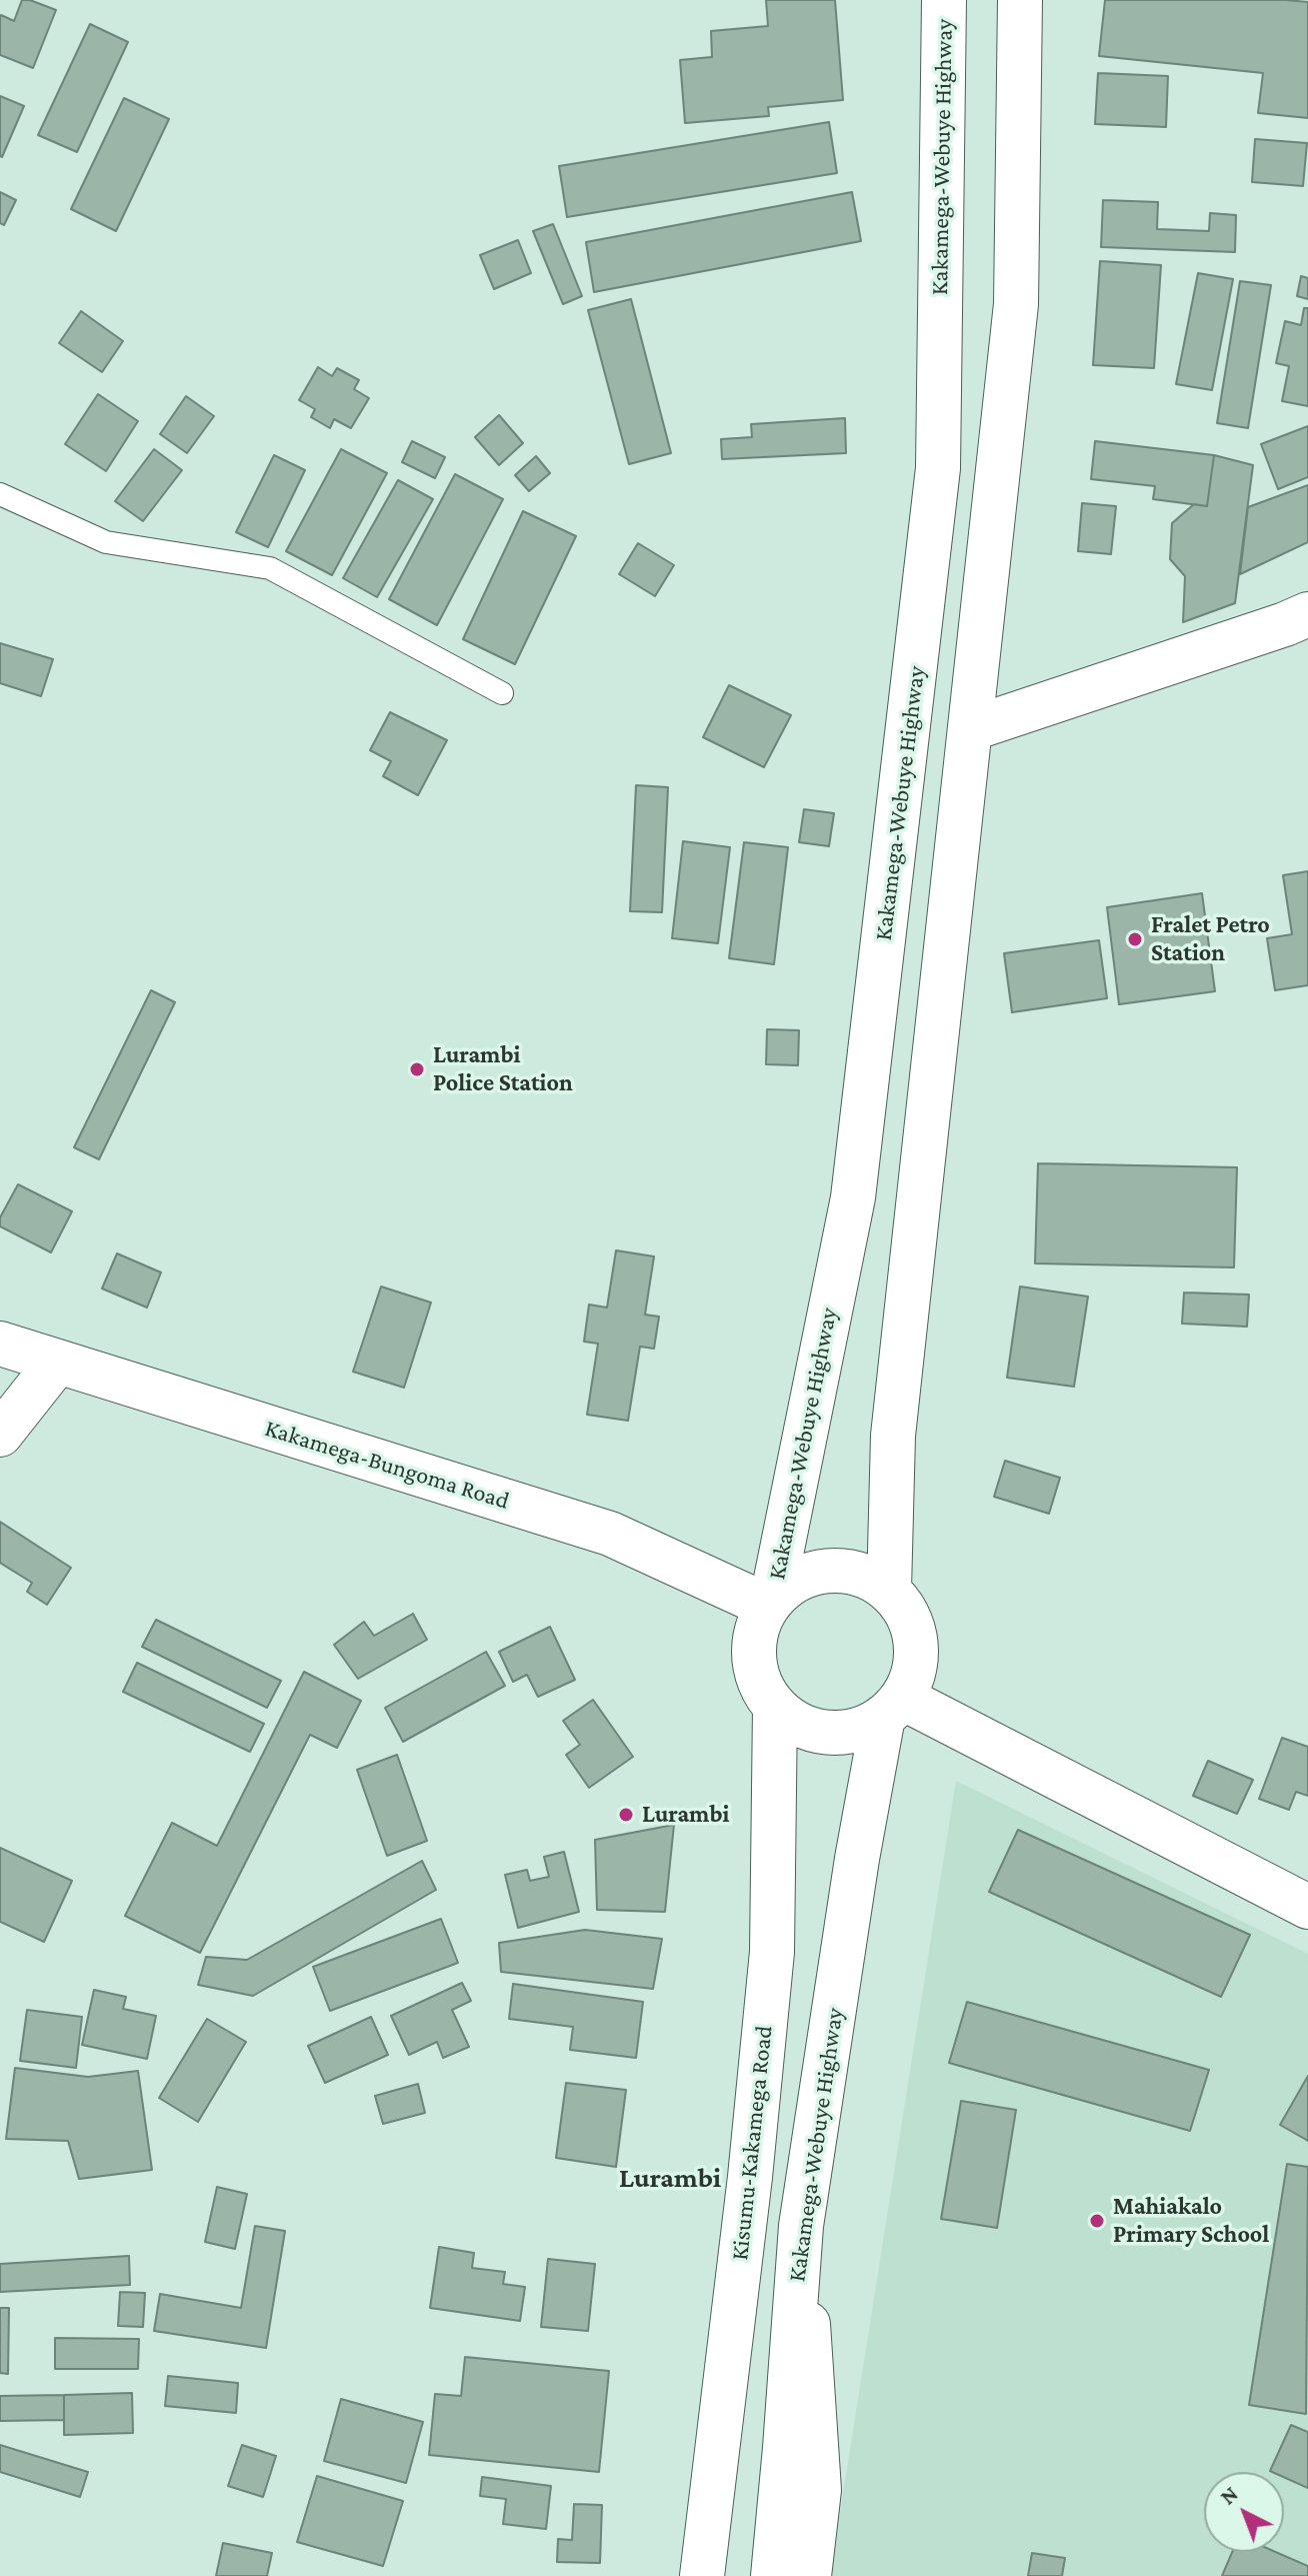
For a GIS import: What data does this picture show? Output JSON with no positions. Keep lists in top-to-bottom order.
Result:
{
  "streets": {
    "main road": ["Kakamega-Webuye Highway", "Kakamega-Bungoma Road", "Kisumu-Kakamega Road"]
  },
  "crossings": [
    ["Kakamega-Webuye Highway", "Kakamega-Bungoma Road"],
    ["Kakamega-Webuye Highway", "Kisumu-Kakamega Road"],
    ["Kakamega-Bungoma Road", "Kisumu-Kakamega Road"]
  ],
  "districts": ["Lurambi"],
  "places": [
    "Fralet Petro Station",
    "Lurambi Police Station",
    "Lurambi",
    "Mahiakalo Primary School"
  ],
  "north": "top left"
}
